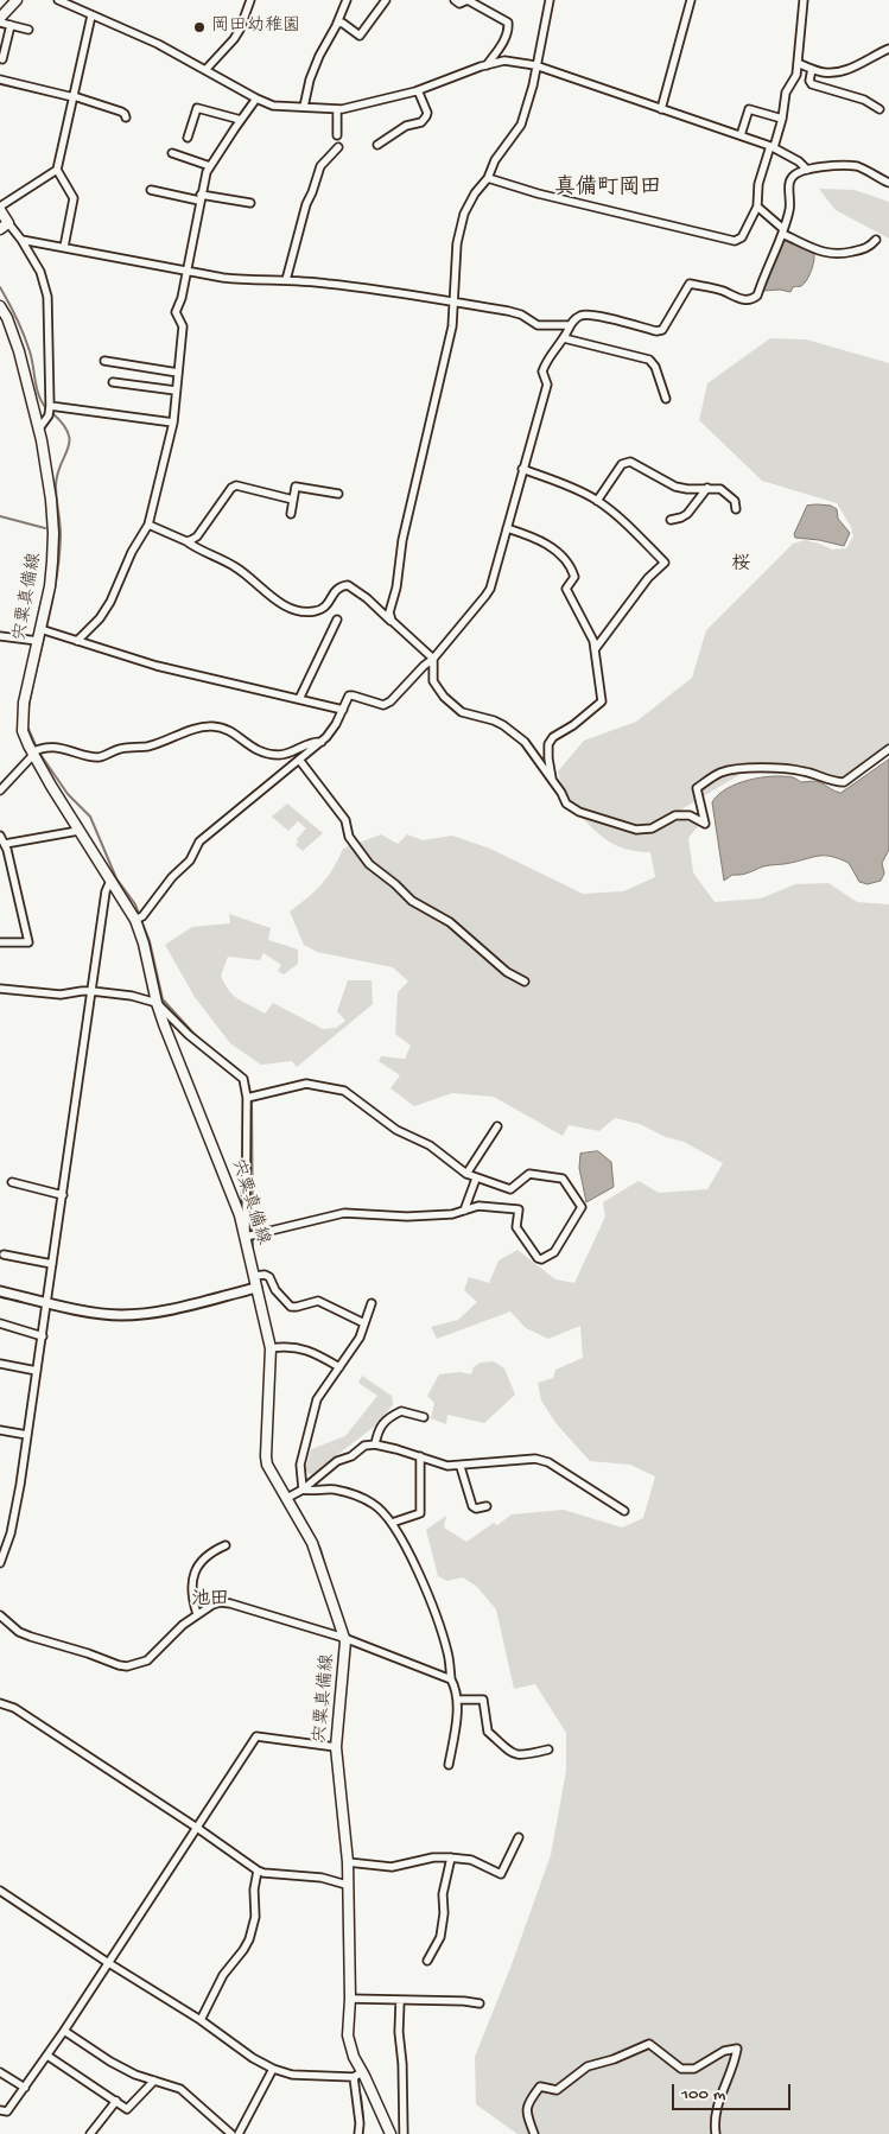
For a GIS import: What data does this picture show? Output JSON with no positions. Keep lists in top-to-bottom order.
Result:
{
  "streets": {
    "main road": ["宍粟真備線"]
  },
  "districts": ["真備町岡田", "桜", "池田"],
  "places": ["岡田幼稚園"],
  "scale_bar": "100 m"
}
